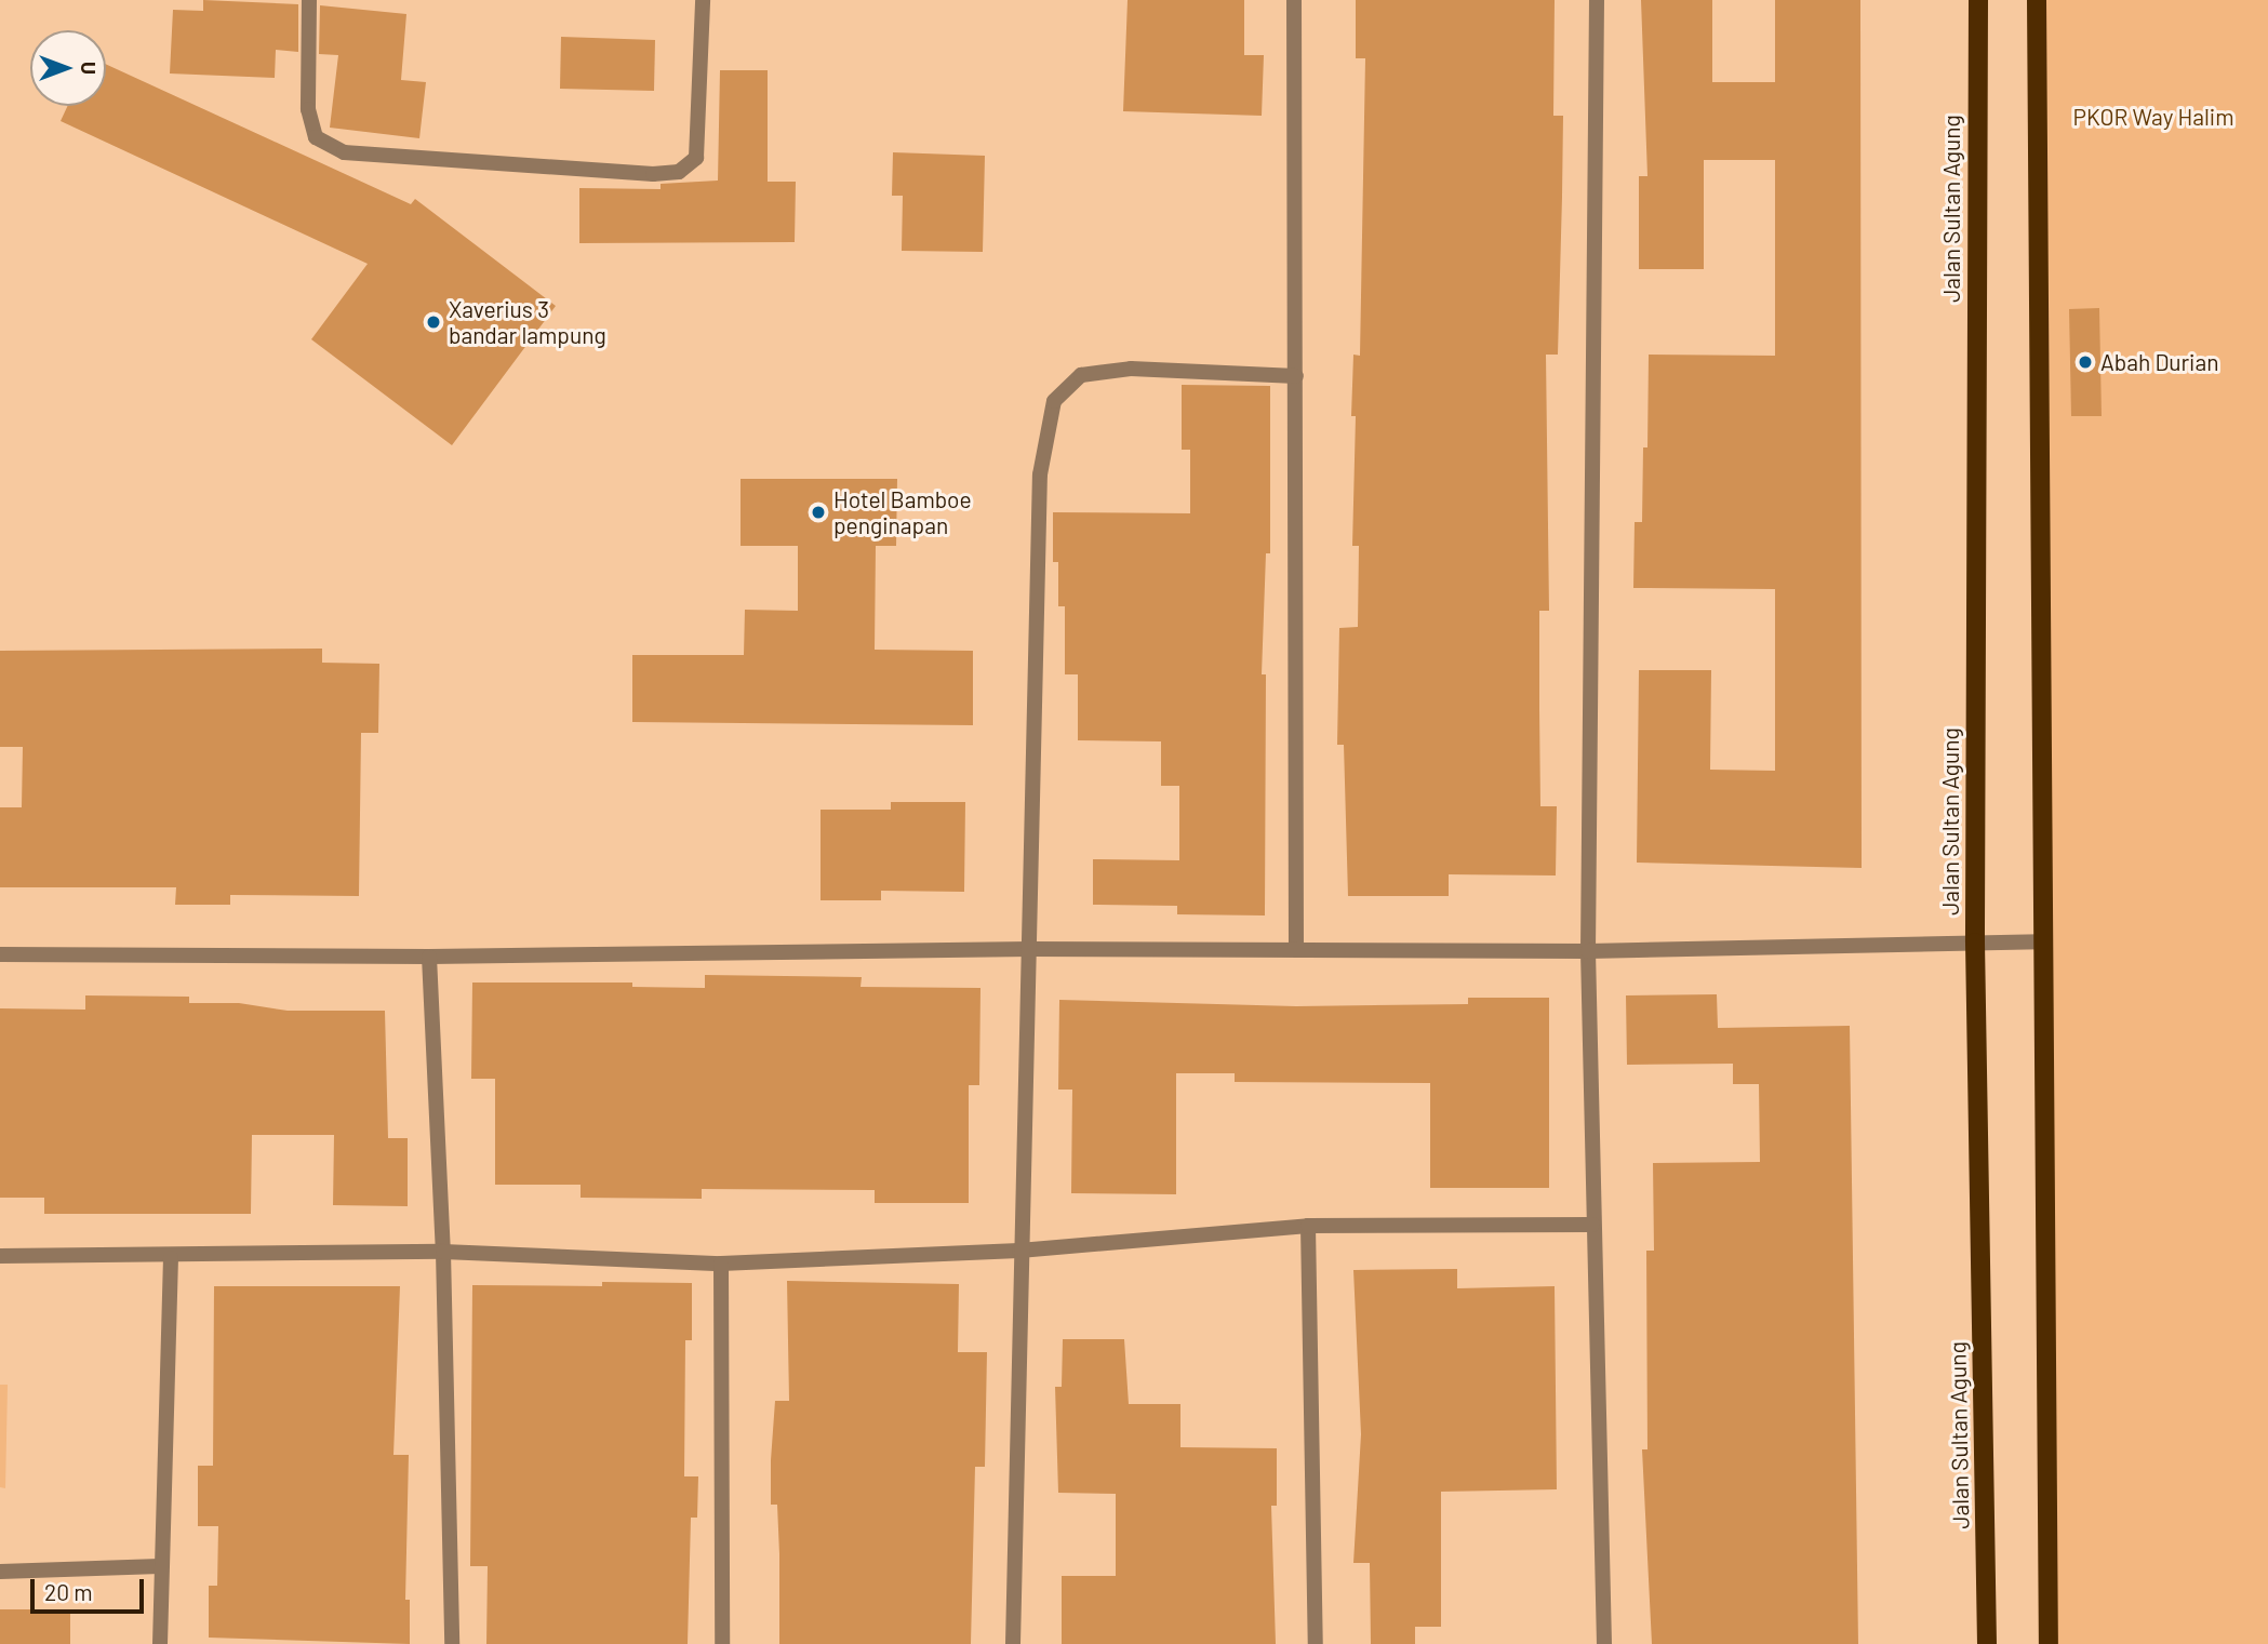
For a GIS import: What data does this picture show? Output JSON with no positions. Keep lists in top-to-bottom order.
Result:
{
  "streets": {
    "main road": ["Jalan Sultan Agung"]
  },
  "parks": ["PKOR Way Halim"],
  "places": ["Xaverius 3 bandar lampung", "Abah Durian", "Hotel Bamboe penginapan"],
  "scale_bar": "20 m",
  "north": "right"
}
